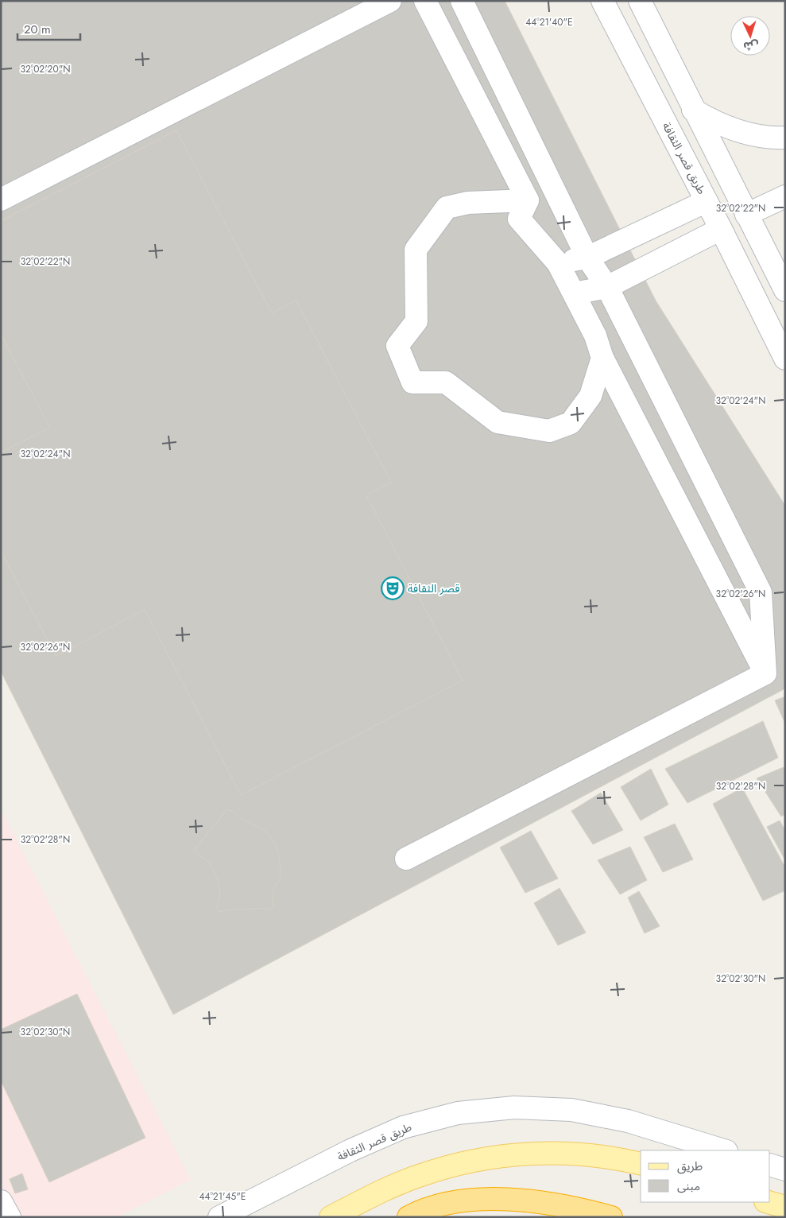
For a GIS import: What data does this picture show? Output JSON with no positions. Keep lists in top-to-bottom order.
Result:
{
  "streets": {
    "street": ["طريق قصر الثقافة"]
  },
  "places": {
    "theatre": ["قصر الثقافة"]
  },
  "legend": ["طريق", "مبنى"],
  "scale_bar": "20 m",
  "north": "bottom",
  "coordinates": [
    "44°21'40\"E",
    "32°02'20\"N",
    "32°02'22\"N",
    "32°02'24\"N",
    "32°02'26\"N",
    "32°02'28\"N",
    "32°02'30\"N",
    "44°21'45\"E"
  ]
}
